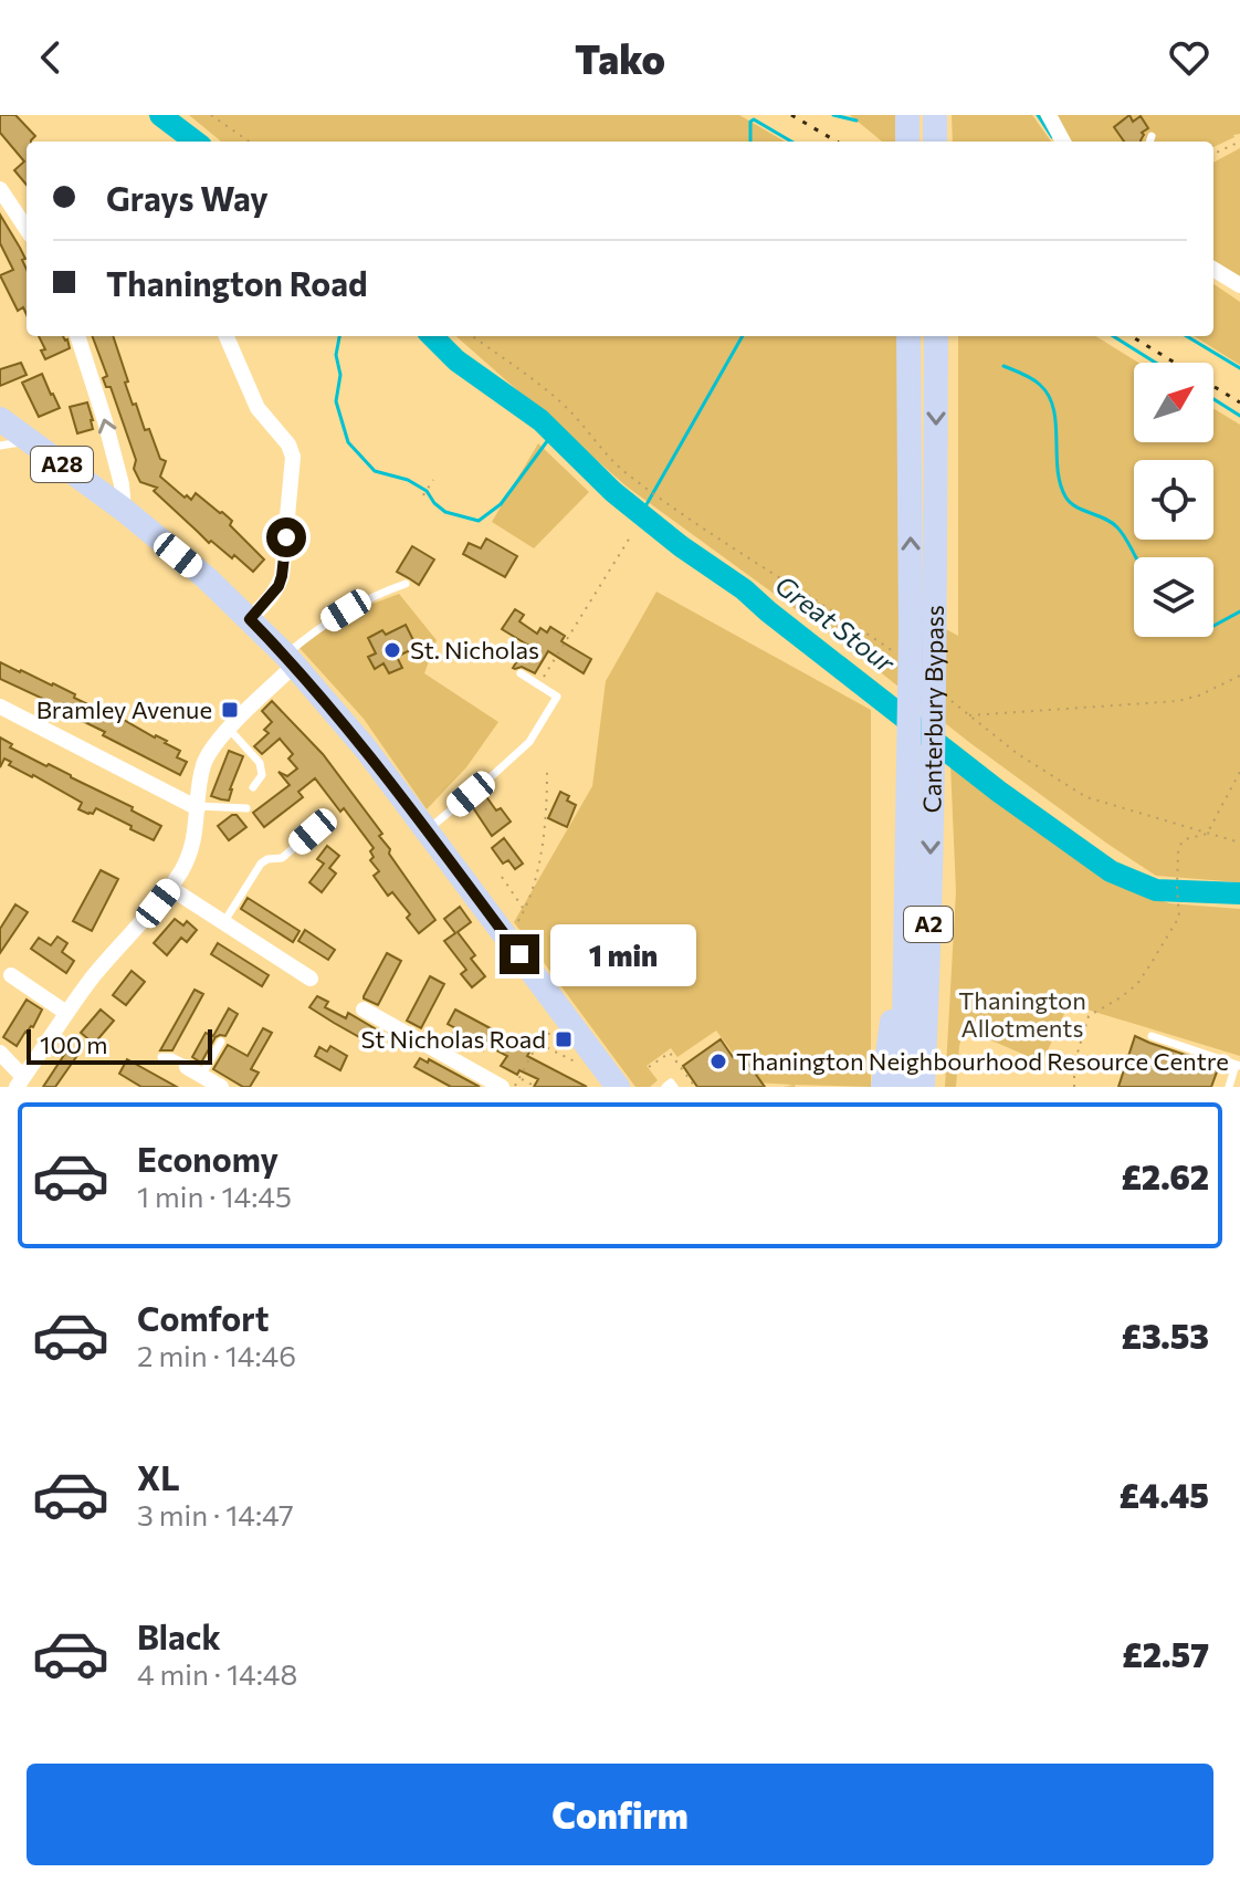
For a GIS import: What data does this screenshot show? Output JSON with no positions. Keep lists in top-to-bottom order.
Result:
{
  "streets": {
    "highway": ["A28", "Canterbury Bypass", "A2"]
  },
  "crossings": [
    ["Canterbury Bypass", "A2"]
  ],
  "water": ["Great Stour"],
  "parks": ["Thanington Allotments"],
  "places": {
    "other": ["St. Nicholas", "Thanington Neighbourhood Resource Centre"],
    "transit": ["Bramley Avenue", "St Nicholas Road"]
  },
  "scale_bar": "100 m",
  "north": "top right",
  "page": {
    "header": "Tako",
    "banner": ["Grays Way", "Thanington Road"],
    "bubble": "1 min",
    "scale": "100 m",
    "list": [
      {
        "name": "Economy",
        "note": "1 min · 14:45",
        "value": "£2.62"
      },
      {
        "name": "Comfort",
        "note": "2 min · 14:46",
        "value": "£3.53"
      },
      {
        "name": "XL",
        "note": "3 min · 14:47",
        "value": "£4.45"
      },
      {
        "name": "Black",
        "note": "4 min · 14:48",
        "value": "£2.57"
      }
    ],
    "buttons": "Confirm"
  }
}
